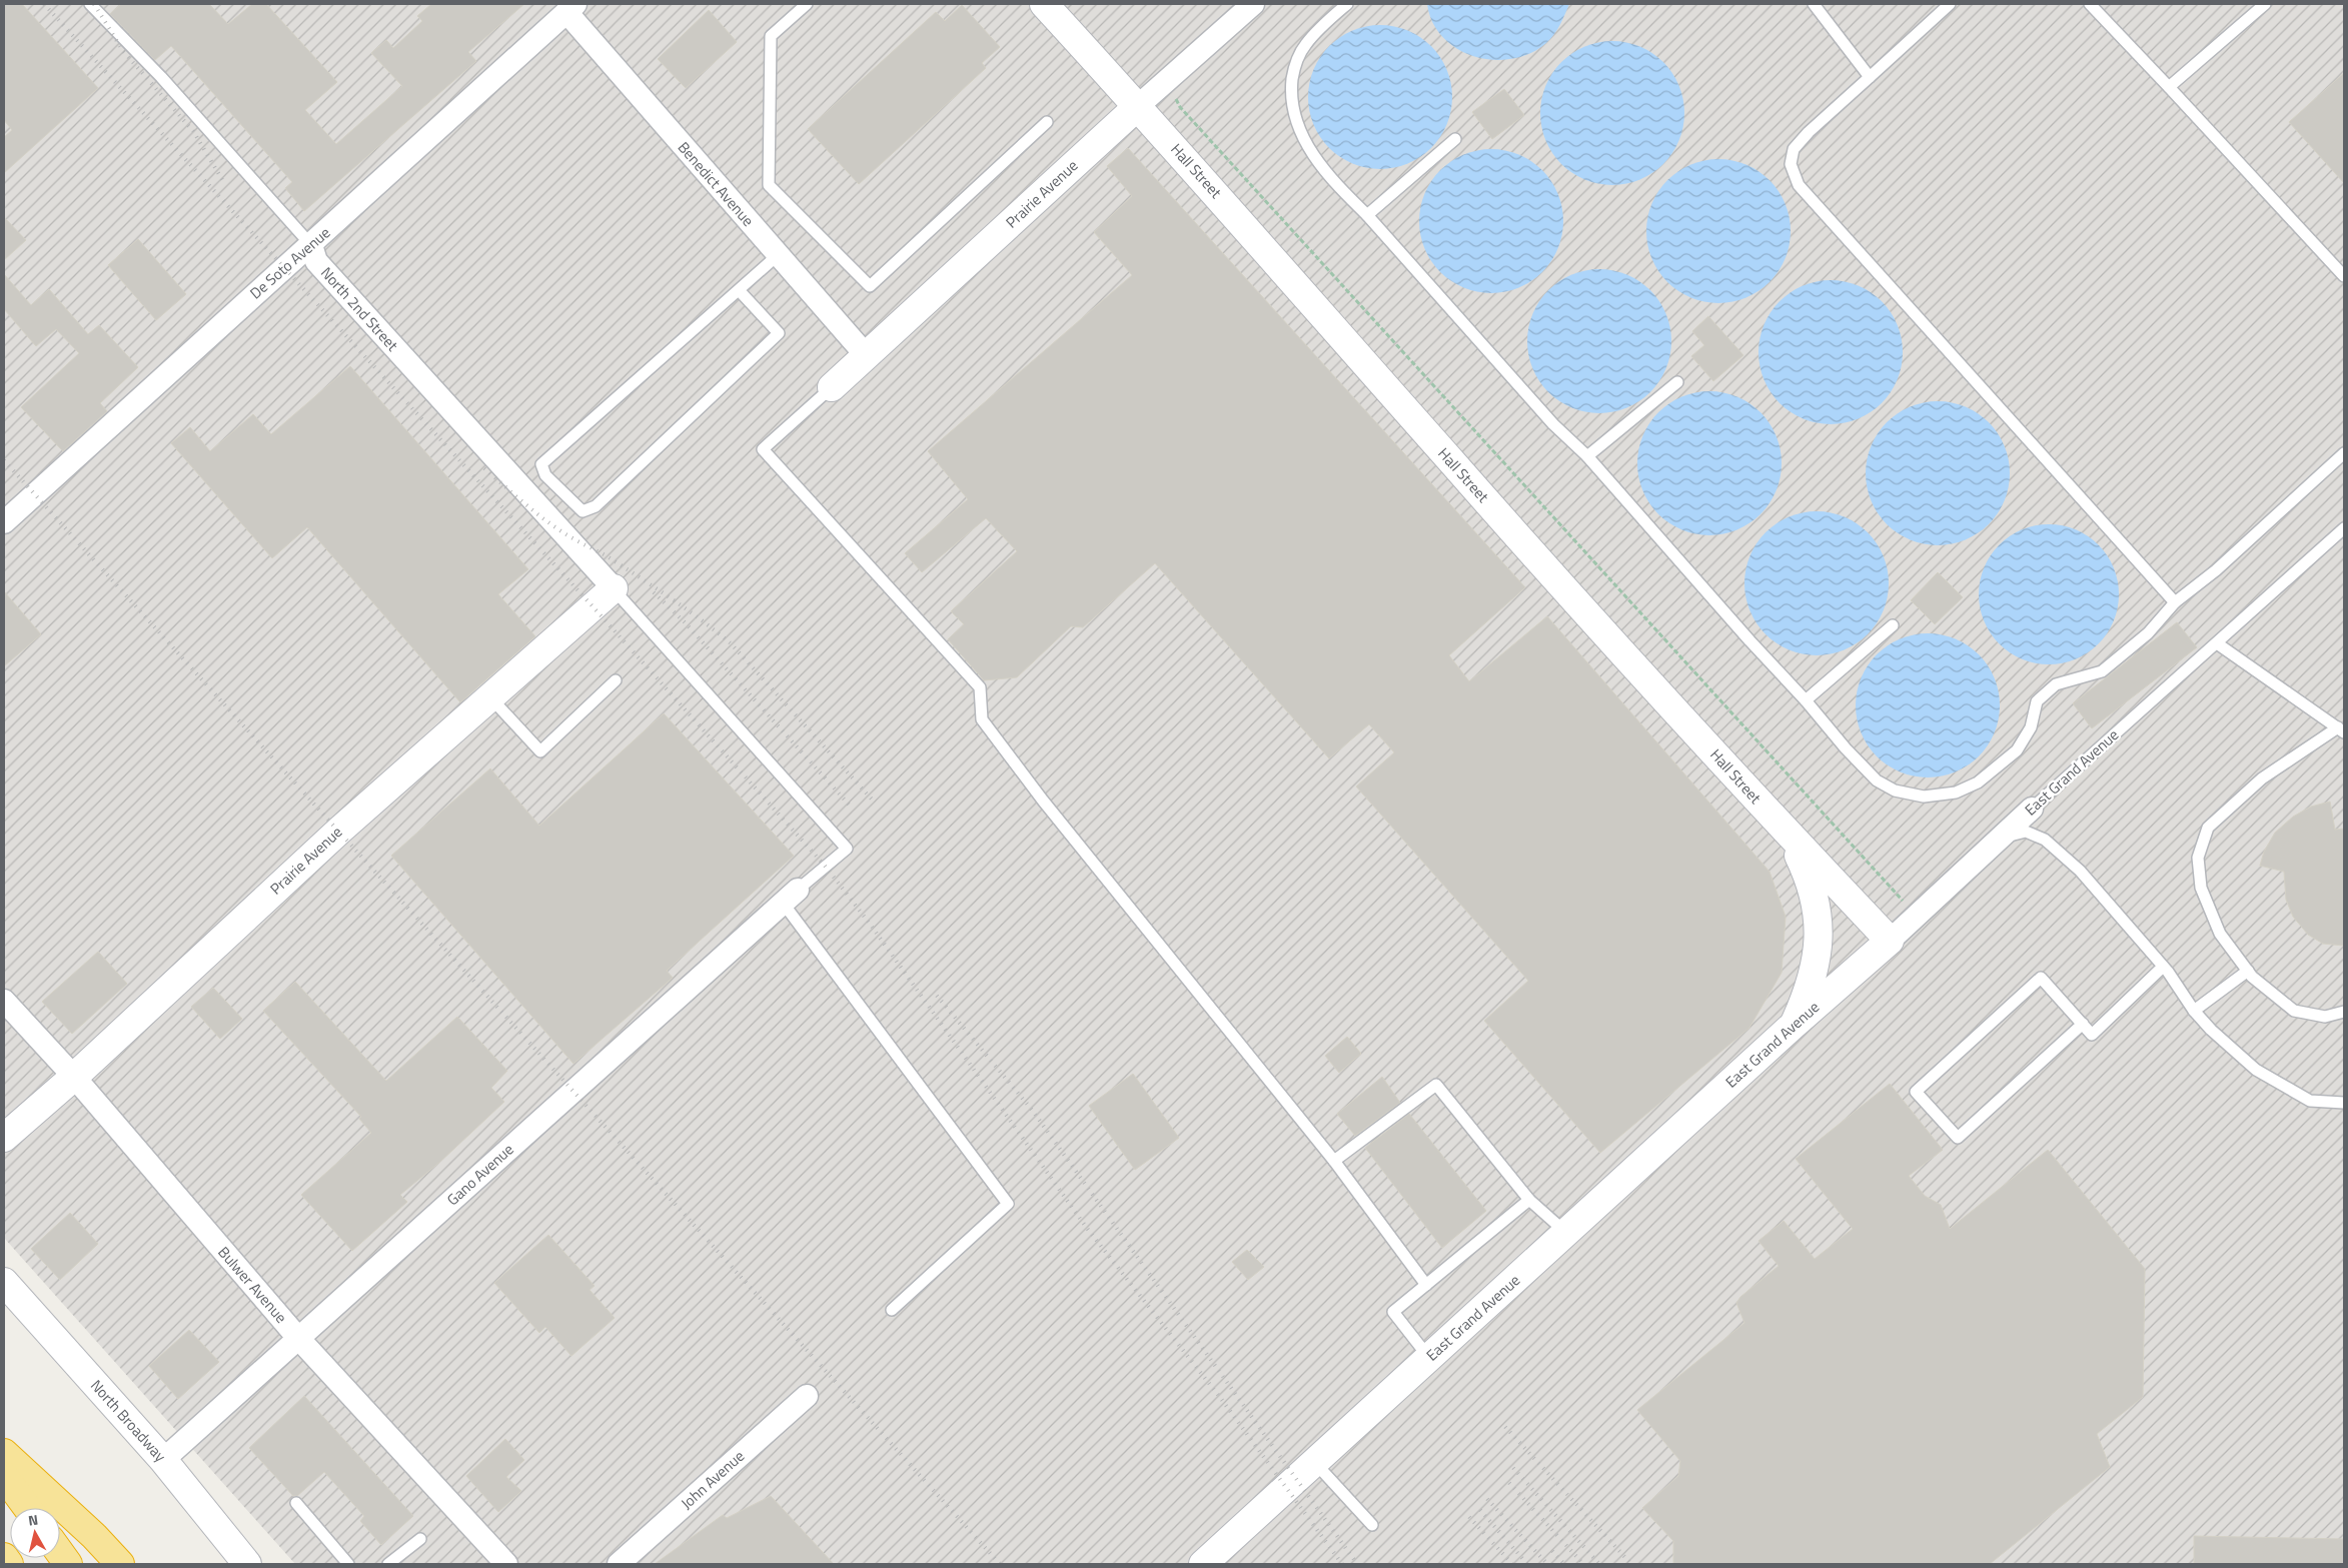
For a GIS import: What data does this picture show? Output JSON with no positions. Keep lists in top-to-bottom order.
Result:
{
  "streets": {
    "main road": [
      "Hall Street",
      "Prairie Avenue",
      "East Grand Avenue",
      "North Broadway"
    ],
    "street": [
      "Benedict Avenue",
      "De Soto Avenue",
      "North 2nd Street",
      "Gano Avenue",
      "Bulwer Avenue",
      "John Avenue"
    ]
  },
  "crossings": [
    ["Hall Street", "Prairie Avenue"],
    ["Hall Street", "East Grand Avenue"],
    ["Benedict Avenue", "Prairie Avenue"],
    ["Benedict Avenue", "De Soto Avenue"],
    ["Prairie Avenue", "North 2nd Street"],
    ["Prairie Avenue", "Bulwer Avenue"],
    ["De Soto Avenue", "North 2nd Street"],
    ["Gano Avenue", "Bulwer Avenue"],
    ["Gano Avenue", "North Broadway"]
  ],
  "north": "top"
}
